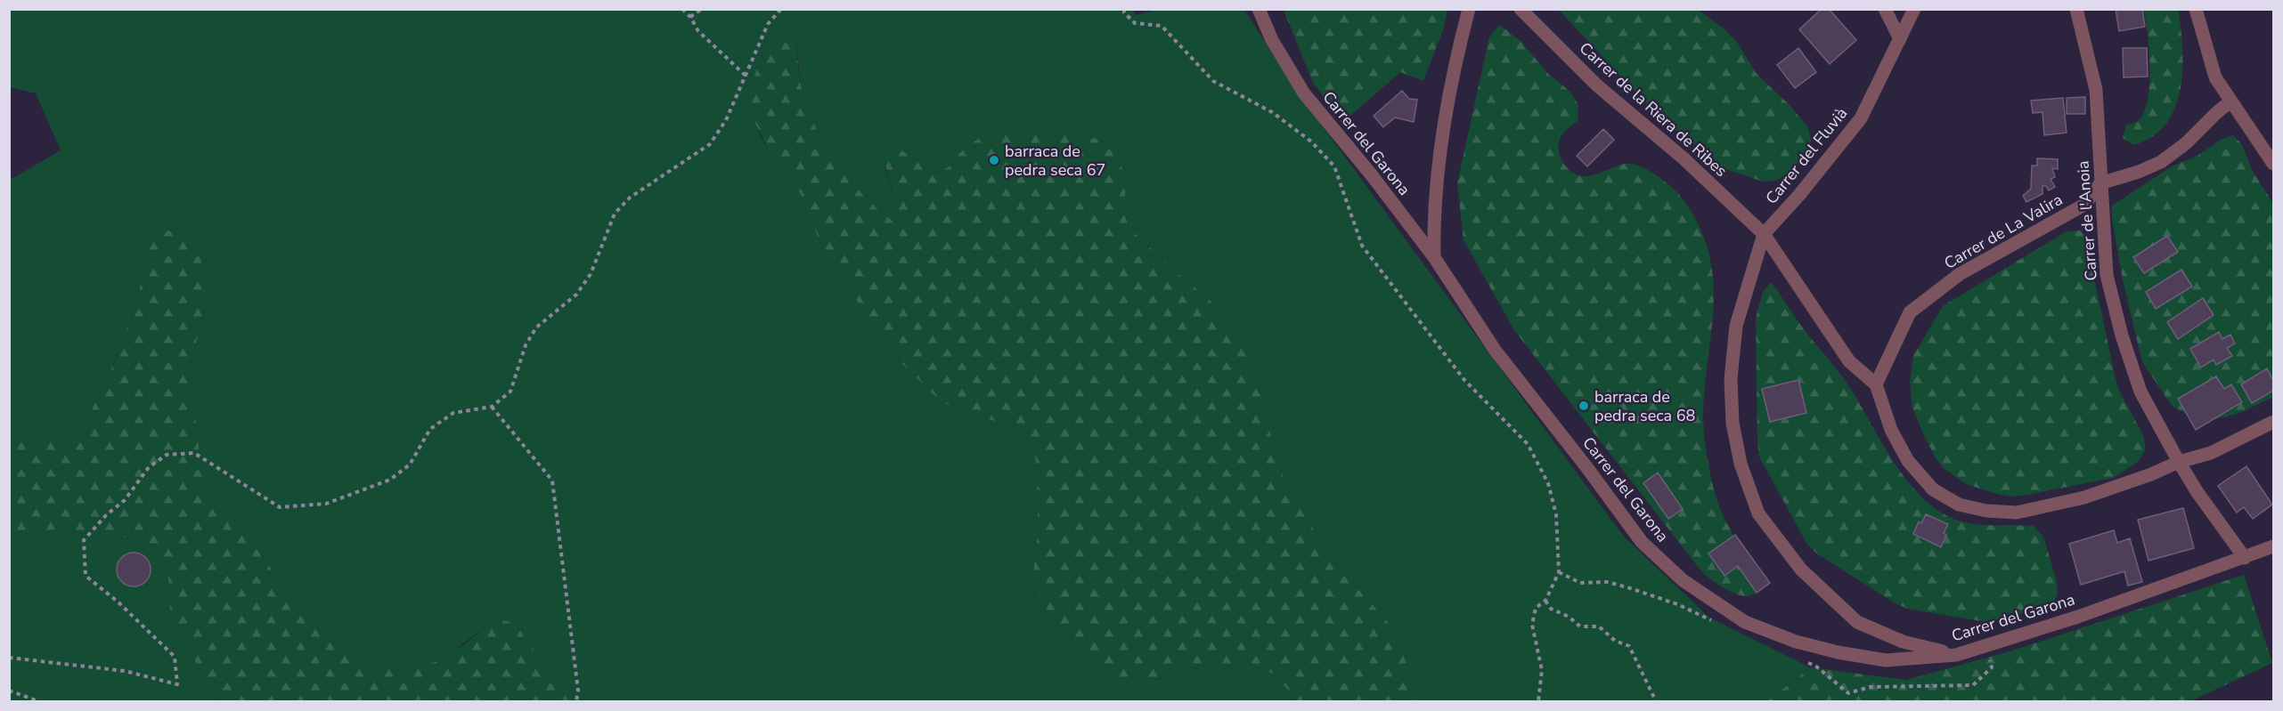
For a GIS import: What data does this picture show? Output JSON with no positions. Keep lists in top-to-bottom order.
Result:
{
  "streets": {
    "street": [
      "Carrer de la Riera de Ribes",
      "Carrer del Garona",
      "Carrer del Fluvià",
      "Carrer de l'Anoia",
      "Carrer de La Valira"
    ]
  },
  "crossings": [
    ["Carrer de la Riera de Ribes", "Carrer del Fluvià"],
    ["Carrer de la Riera de Ribes", "Carrer de La Valira"],
    ["Carrer del Garona", "Carrer de l'Anoia"],
    ["Carrer de l'Anoia", "Carrer de La Valira"]
  ],
  "places": ["barraca de pedra seca 67", "barraca de pedra seca 68"]
}
